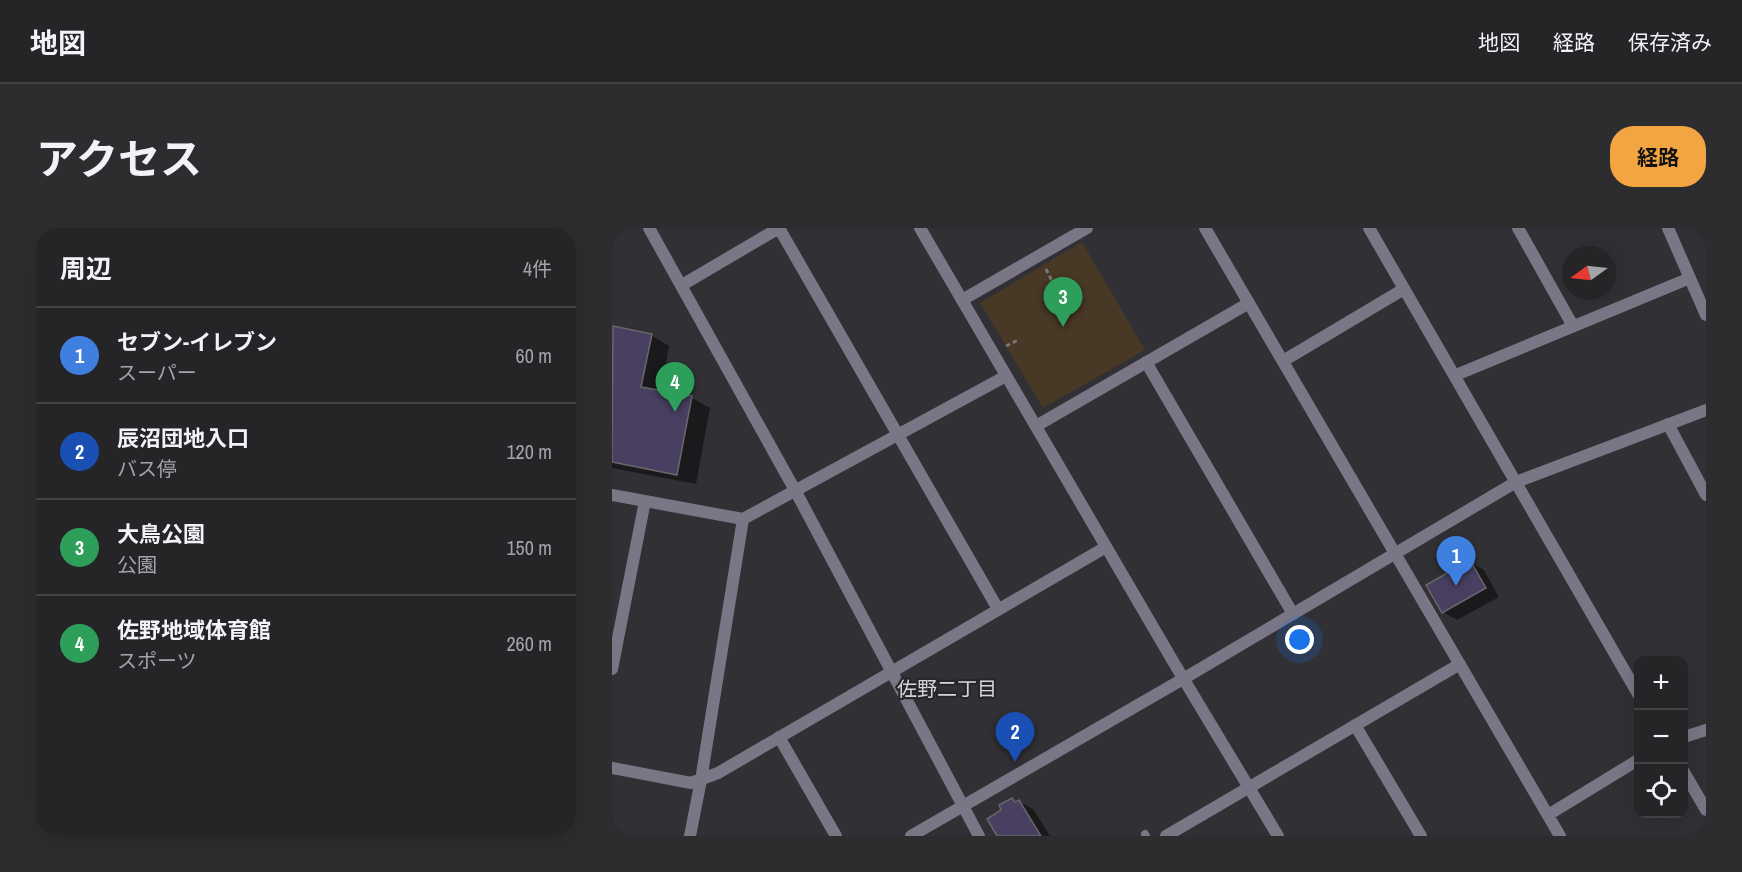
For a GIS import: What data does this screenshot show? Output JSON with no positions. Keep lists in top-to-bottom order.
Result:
{
  "districts": ["佐野二丁目"],
  "north": "left",
  "page": {
    "header": "地図",
    "nav": ["地図", "経路", "保存済み"],
    "title": "アクセス",
    "buttons": "経路",
    "heading": ["周辺", "4件"],
    "pins": [
      "3",
      "4",
      "1",
      "2"
    ],
    "list": [
      {
        "mark": "1",
        "name": "セブン-イレブン",
        "note": "スーパー",
        "value": "60 m"
      },
      {
        "mark": "2",
        "name": "辰沼団地入口",
        "note": "バス停",
        "value": "120 m"
      },
      {
        "mark": "3",
        "name": "大鳥公園",
        "note": "公園",
        "value": "150 m"
      },
      {
        "mark": "4",
        "name": "佐野地域体育館",
        "note": "スポーツ",
        "value": "260 m"
      }
    ],
    "map_buttons": ["+", "−"]
  }
}
